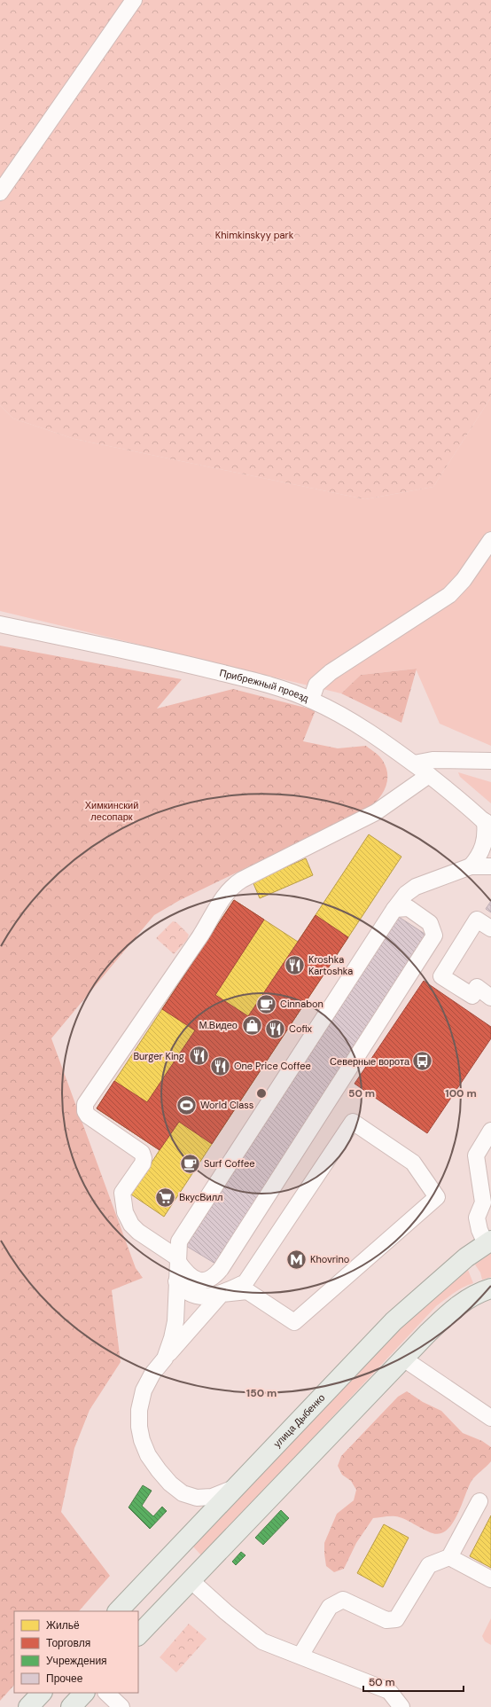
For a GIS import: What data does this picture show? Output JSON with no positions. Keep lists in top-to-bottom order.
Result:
{
  "streets": {
    "main road": ["улица Дыбенко"],
    "street": ["Прибрежный проезд"]
  },
  "parks": ["Khimkinskyy park", "Химкинский лесопарк"],
  "places": {
    "restaurant": [
      "Kroshka Kartoshka",
      "Cofix",
      "Burger King",
      "One Price Coffee"
    ],
    "cafe": ["Cinnabon", "Surf Coffee"],
    "shop": ["М.Видео"],
    "bus stop": ["Северные ворота"],
    "sports": ["World Class"],
    "supermarket": ["ВкусВилл"],
    "metro station": ["Khovrino"]
  },
  "legend": [
    "Жильё",
    "Торговля",
    "Учреждения",
    "Прочее"
  ],
  "scale_bar": "50 m",
  "rings": ["50 m", "100 m", "150 m"]
}
